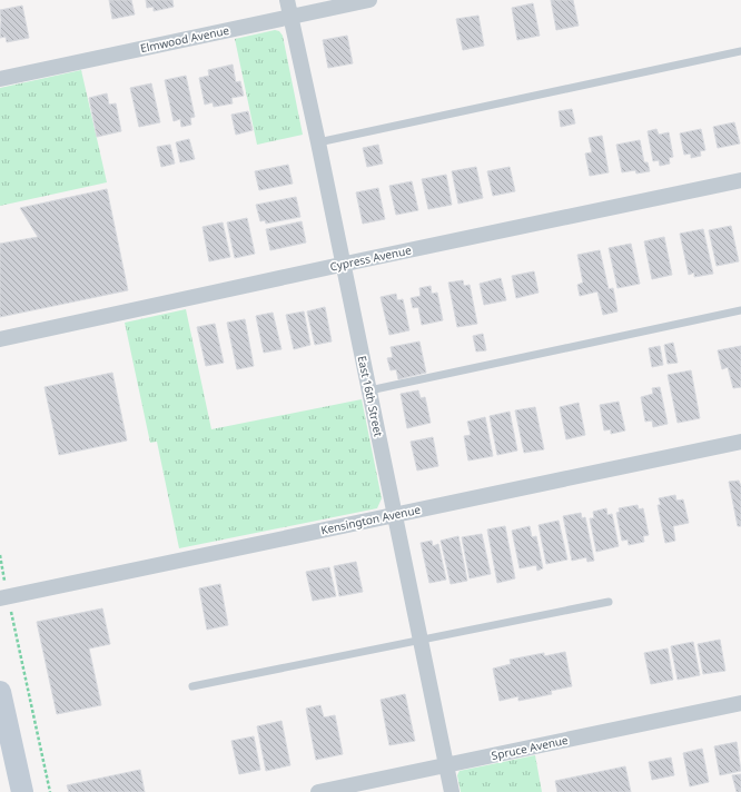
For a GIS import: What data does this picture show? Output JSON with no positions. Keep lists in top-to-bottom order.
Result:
{
  "streets": {
    "street": [
      "Elmwood Avenue",
      "Cypress Avenue",
      "East 16th Street",
      "Kensington Avenue",
      "Spruce Avenue"
    ]
  },
  "crossings": [
    ["Elmwood Avenue", "East 16th Street"],
    ["Cypress Avenue", "East 16th Street"],
    ["East 16th Street", "Kensington Avenue"],
    ["East 16th Street", "Spruce Avenue"]
  ]
}
